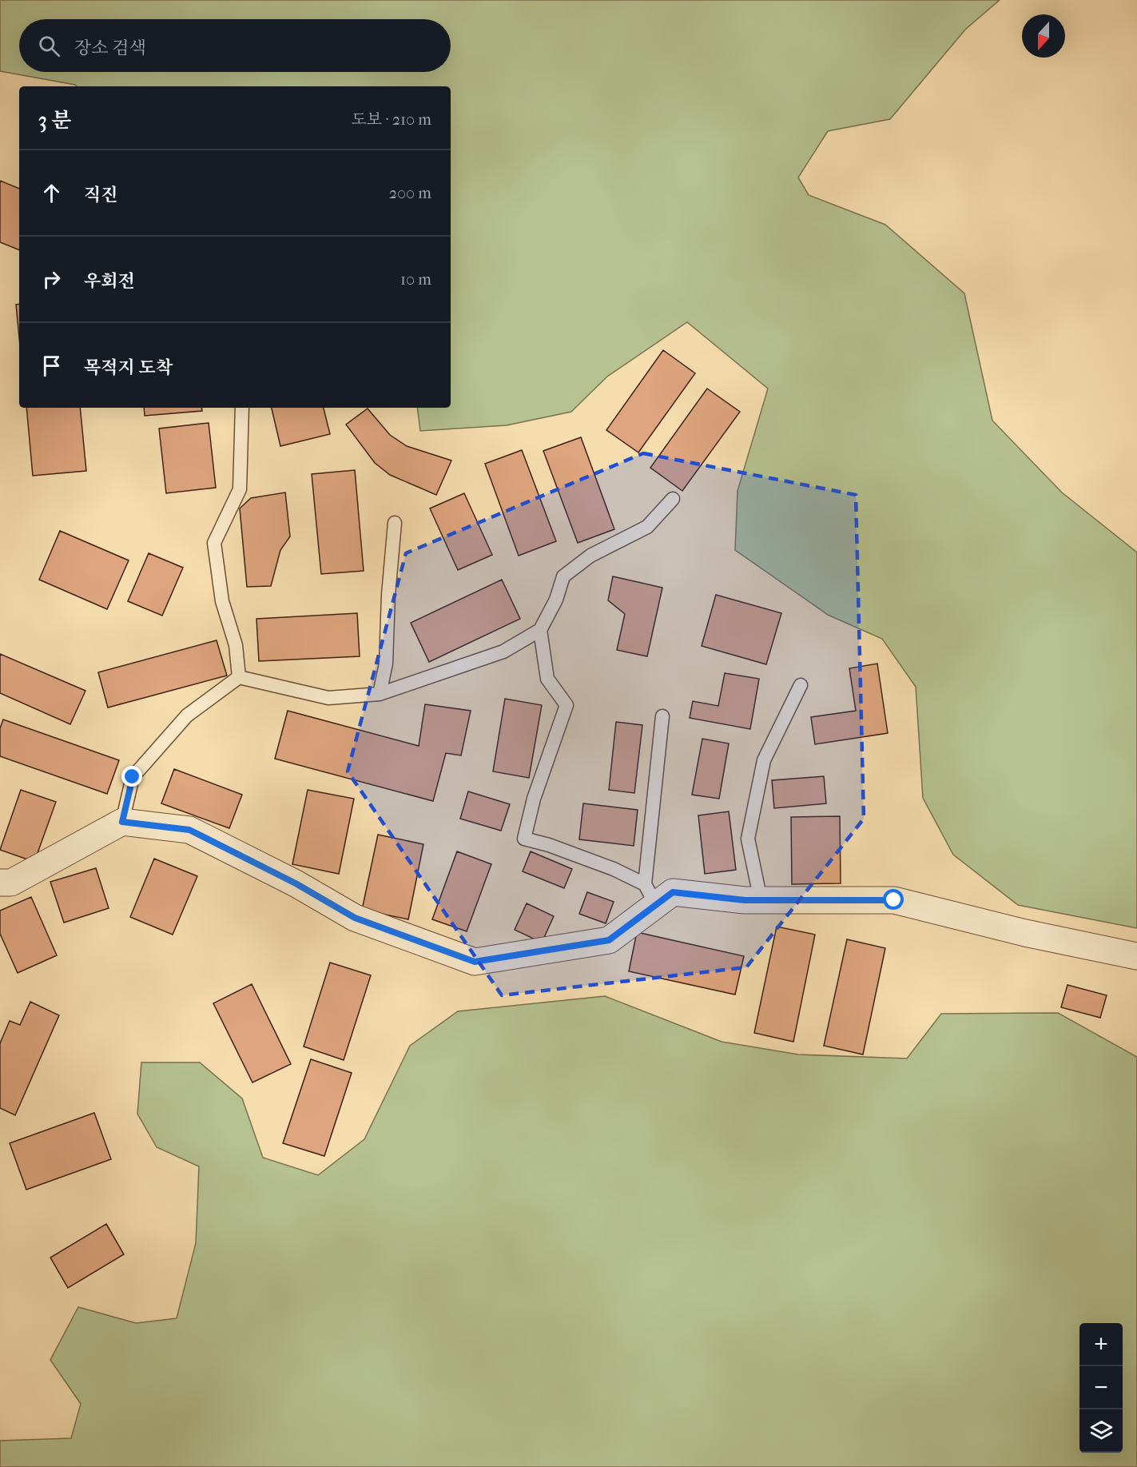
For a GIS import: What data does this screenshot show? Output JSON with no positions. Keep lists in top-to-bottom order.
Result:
{
  "north": "bottom",
  "page": {
    "search": "장소 검색",
    "heading": ["3 분", "도보 · 210 m"],
    "list": [
      ["직진", "200 m"],
      ["우회전", "10 m"],
      "목적지 도착"
    ],
    "map_buttons": ["+", "−"]
  }
}
